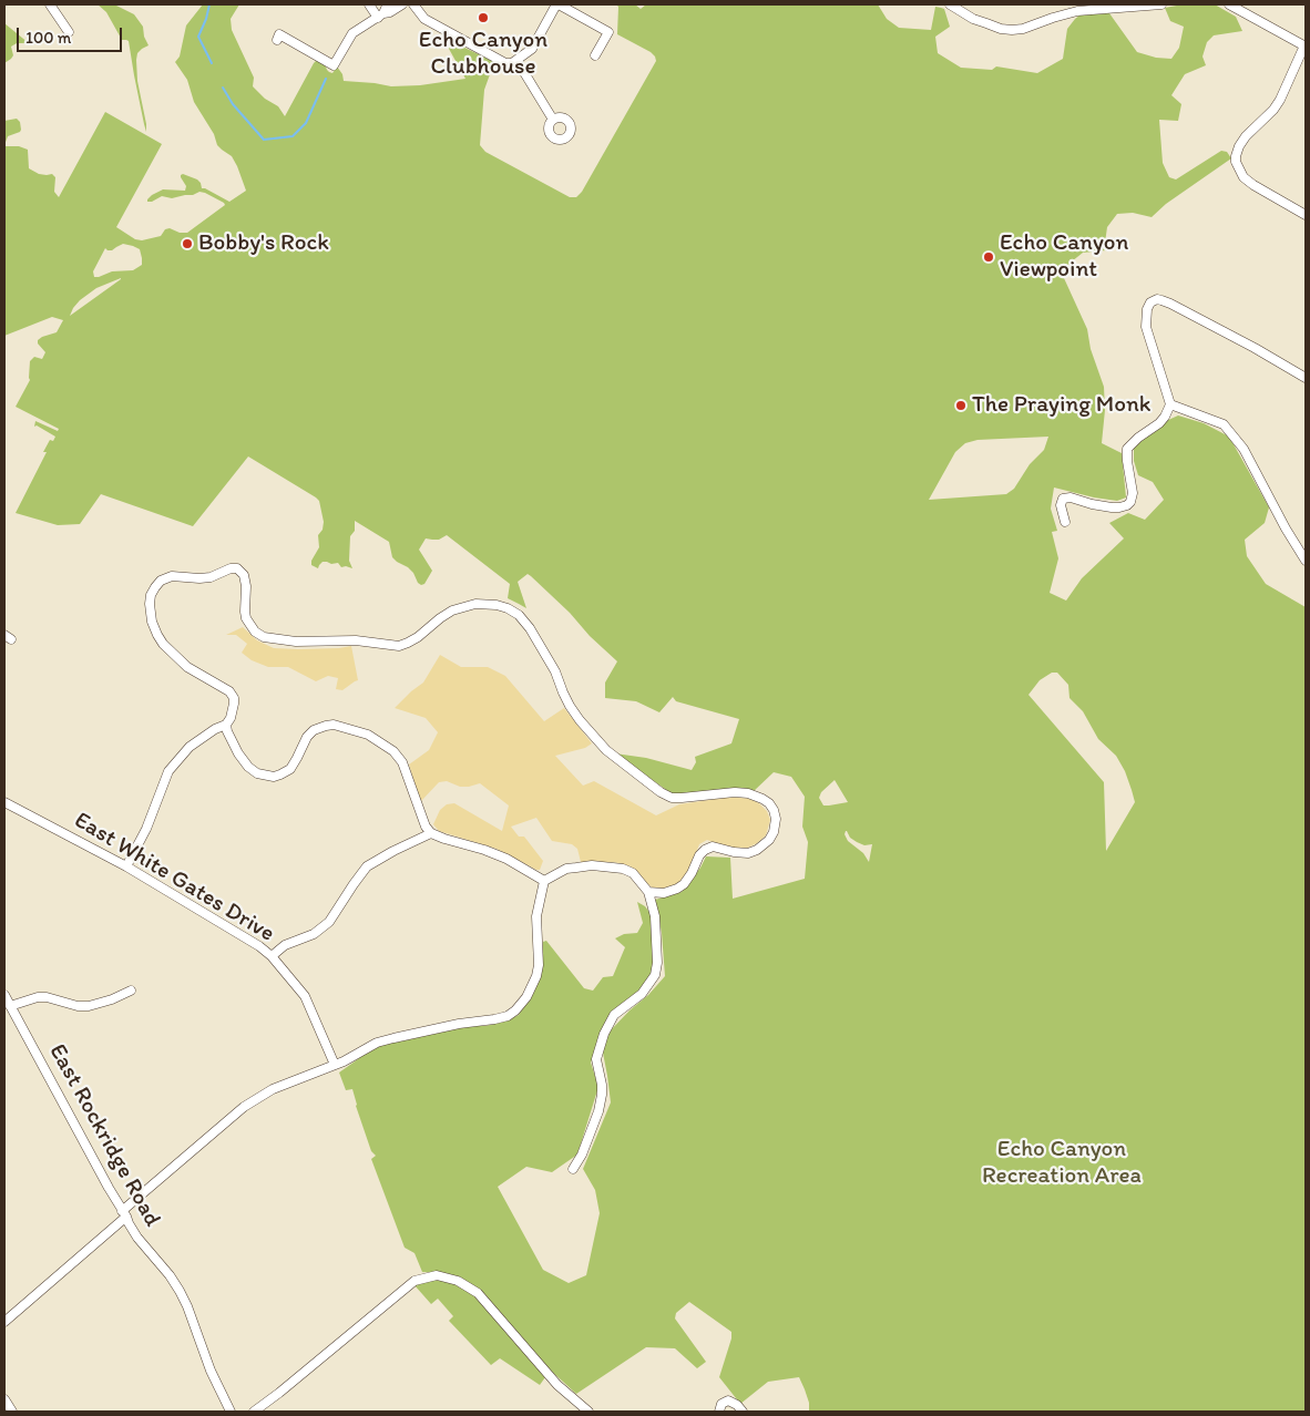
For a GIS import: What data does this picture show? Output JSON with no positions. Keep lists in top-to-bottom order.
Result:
{
  "streets": {
    "street": ["East White Gates Drive", "East Rockridge Road"]
  },
  "parks": ["Echo Canyon Recreation Area"],
  "places": [
    "Echo Canyon Clubhouse",
    "Bobby's Rock",
    "Echo Canyon Viewpoint",
    "The Praying Monk"
  ],
  "scale_bar": "100 m"
}
